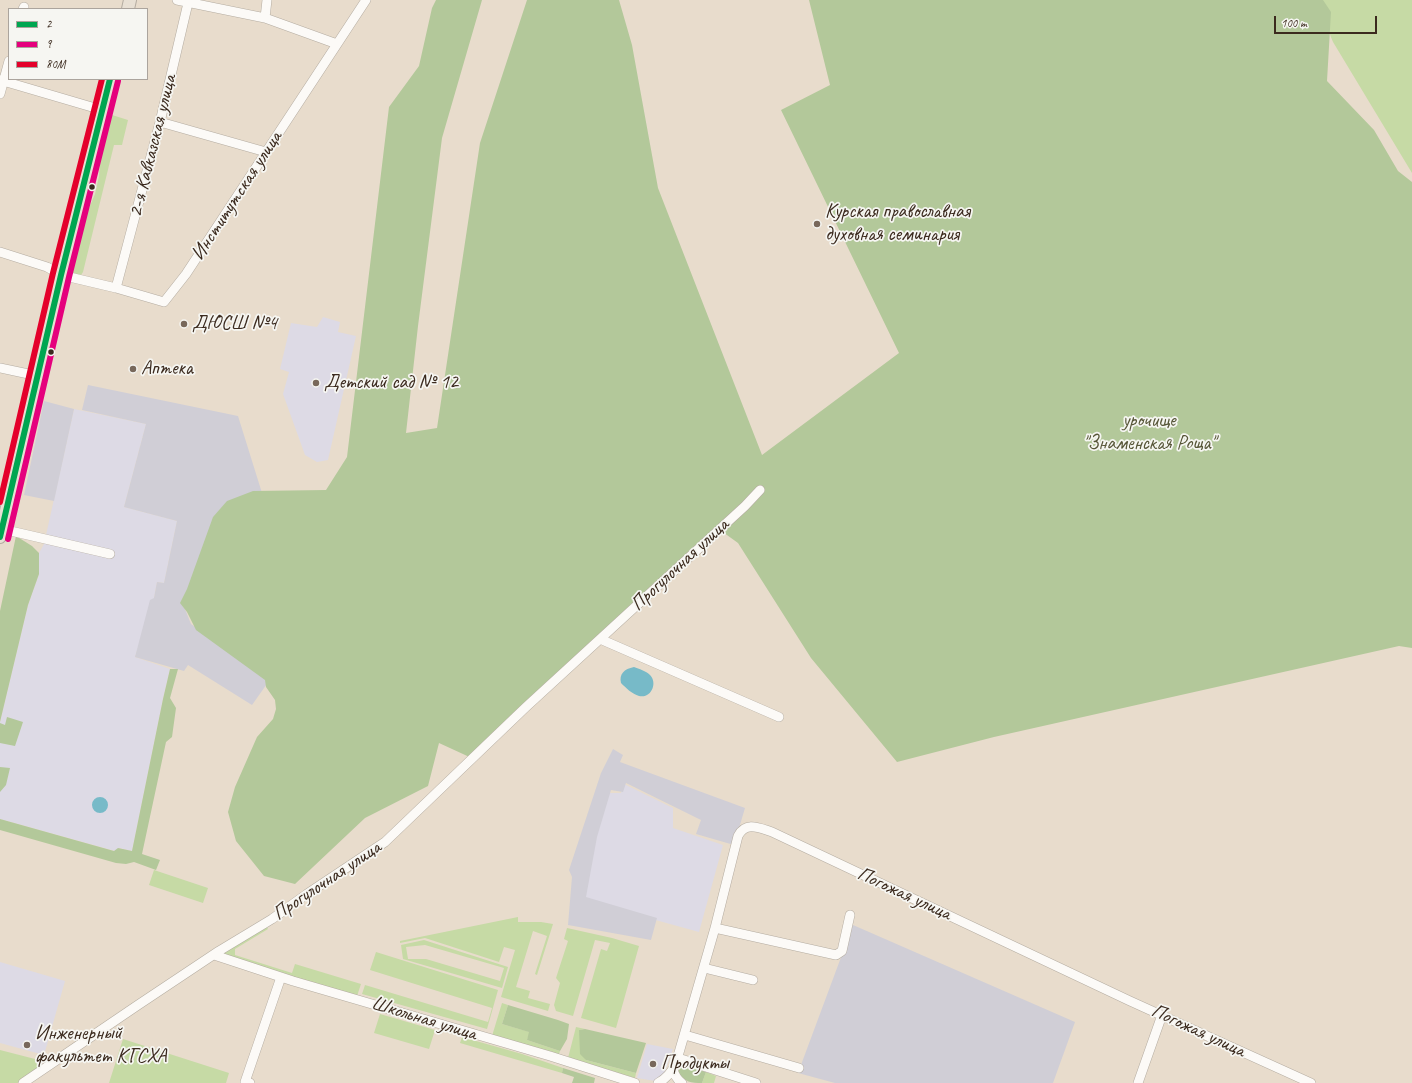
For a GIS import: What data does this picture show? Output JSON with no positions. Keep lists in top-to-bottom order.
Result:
{
  "streets": {
    "street": [
      "2-я Кавказская улица",
      "Институтская улица",
      "Прогулочная улица",
      "Погожая улица",
      "Школьная улица"
    ]
  },
  "crossings": [
    ["2-я Кавказская улица", "Институтская улица"],
    ["Прогулочная улица", "Школьная улица"]
  ],
  "parks": ["урочище \"Знаменская Роща\""],
  "places": [
    "Курская православная духовная семинария",
    "ДЮСШ №4",
    "Аптека",
    "Детский сад № 12",
    "Инженерный факультет КГСХА",
    "Продукты"
  ],
  "lines": ["transit line 2", "transit line 80М", "transit line 9"],
  "legend": ["2", "9", "80М"],
  "scale_bar": "100 m"
}
